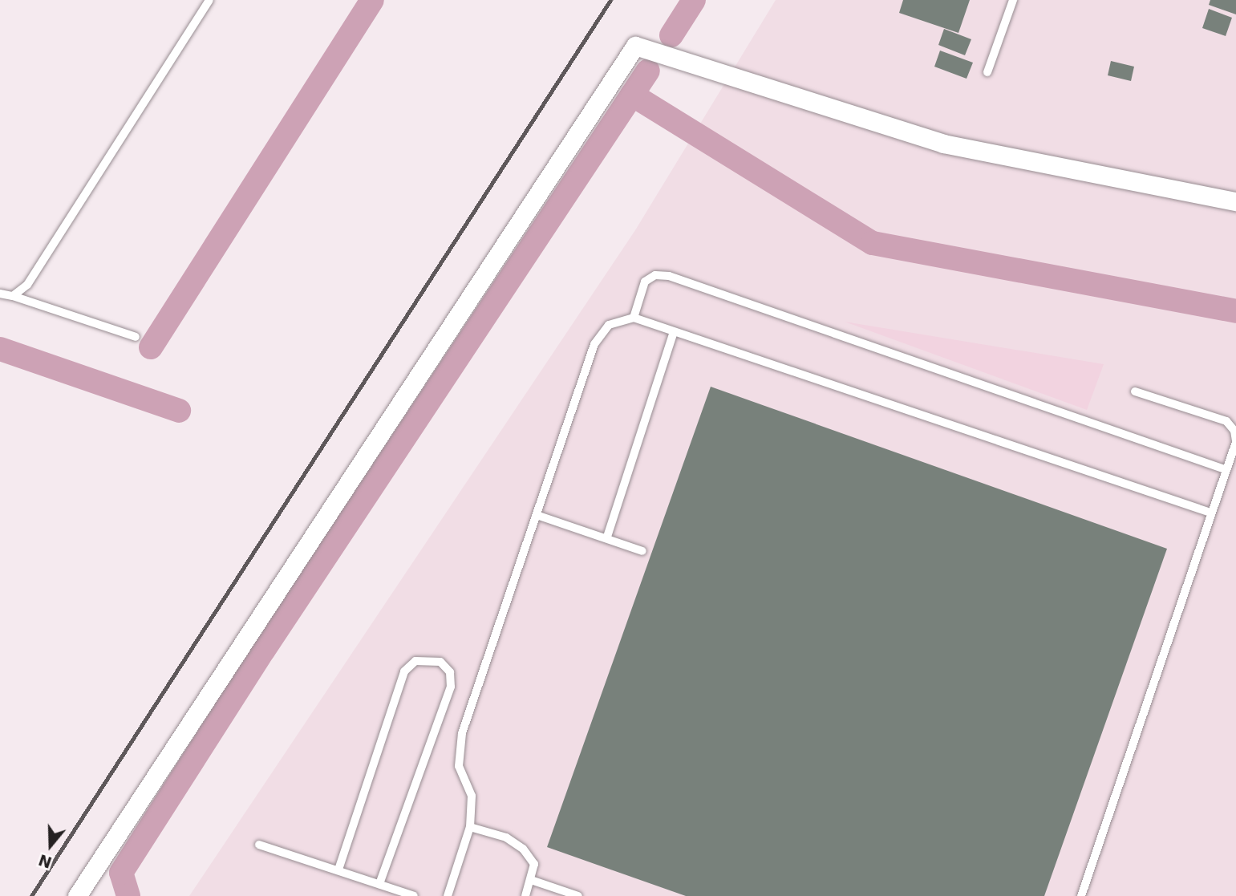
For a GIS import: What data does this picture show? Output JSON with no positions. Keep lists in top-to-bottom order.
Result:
{
  "north": "bottom"
}
